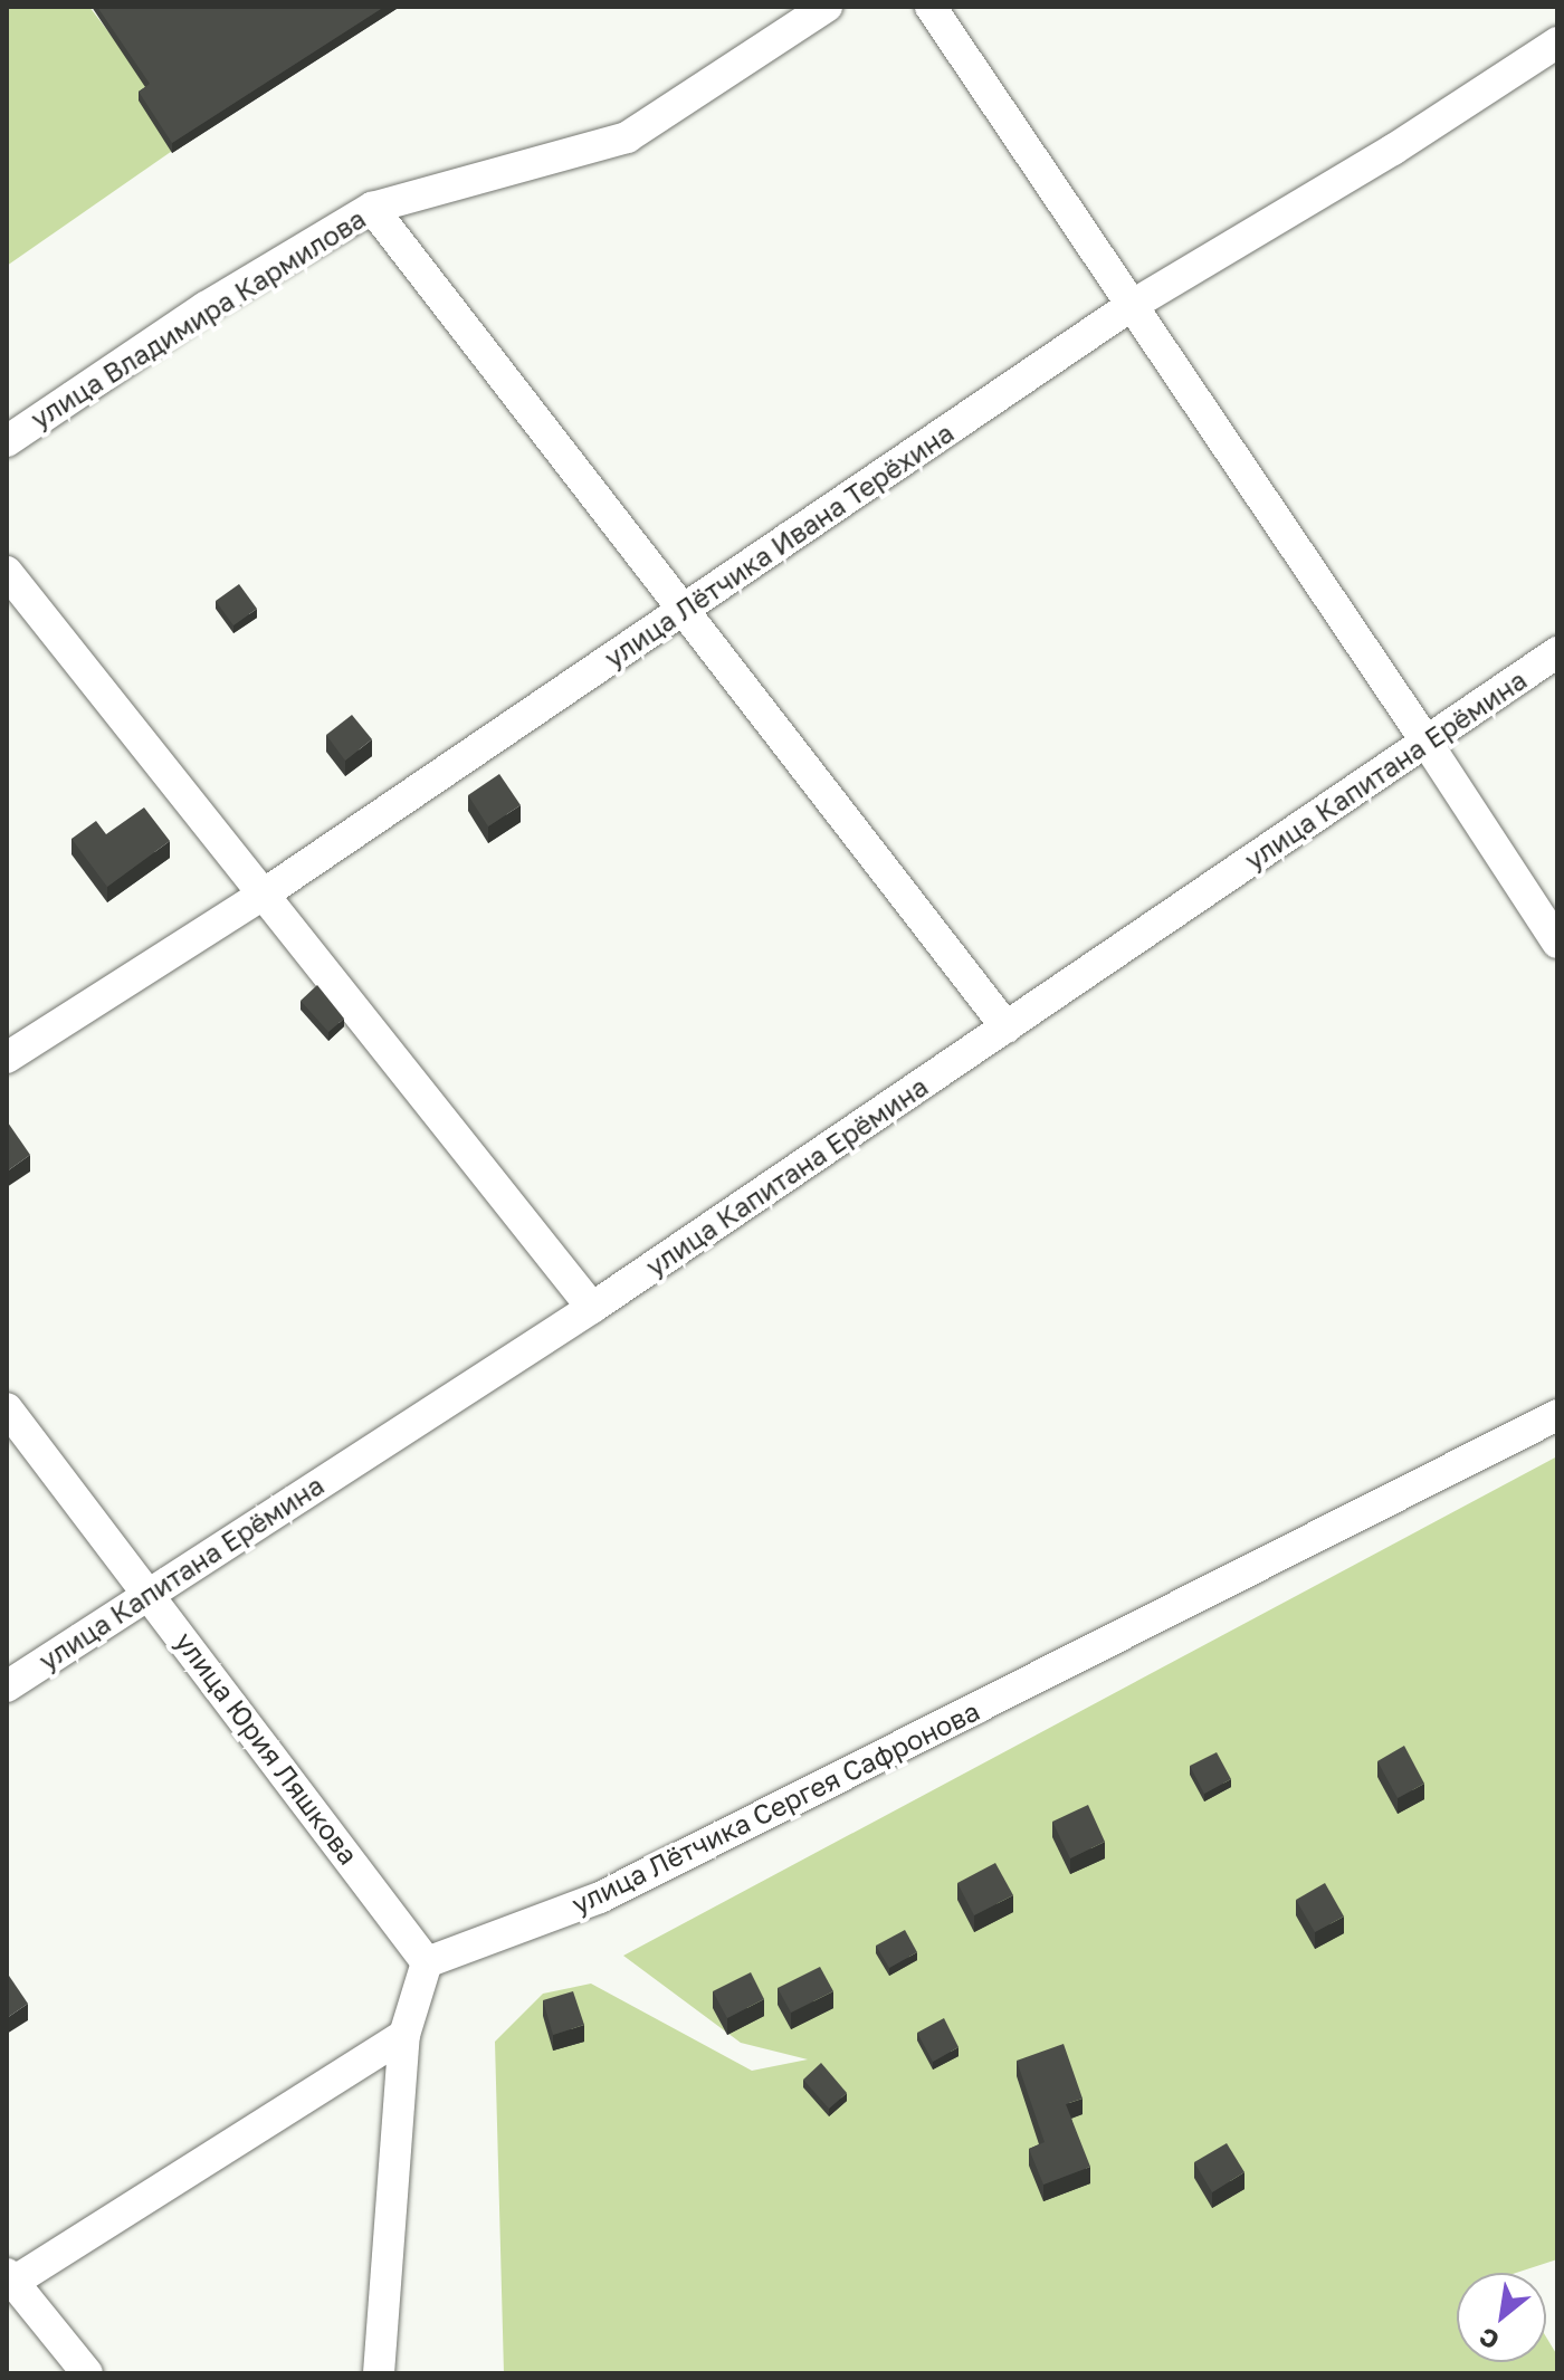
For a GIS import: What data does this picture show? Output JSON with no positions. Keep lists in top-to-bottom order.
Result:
{
  "streets": {
    "street": [
      "улица Владимира Кармилова",
      "улица Лётчика Ивана Терёхина",
      "улица Капитана Ерёмина",
      "улица Юрия Ляшкова",
      "улица Лётчика Сергея Сафронова"
    ]
  },
  "crossings": [
    ["улица Капитана Ерёмина", "улица Юрия Ляшкова"],
    ["улица Юрия Ляшкова", "улица Лётчика Сергея Сафронова"]
  ],
  "north": "bottom left"
}
